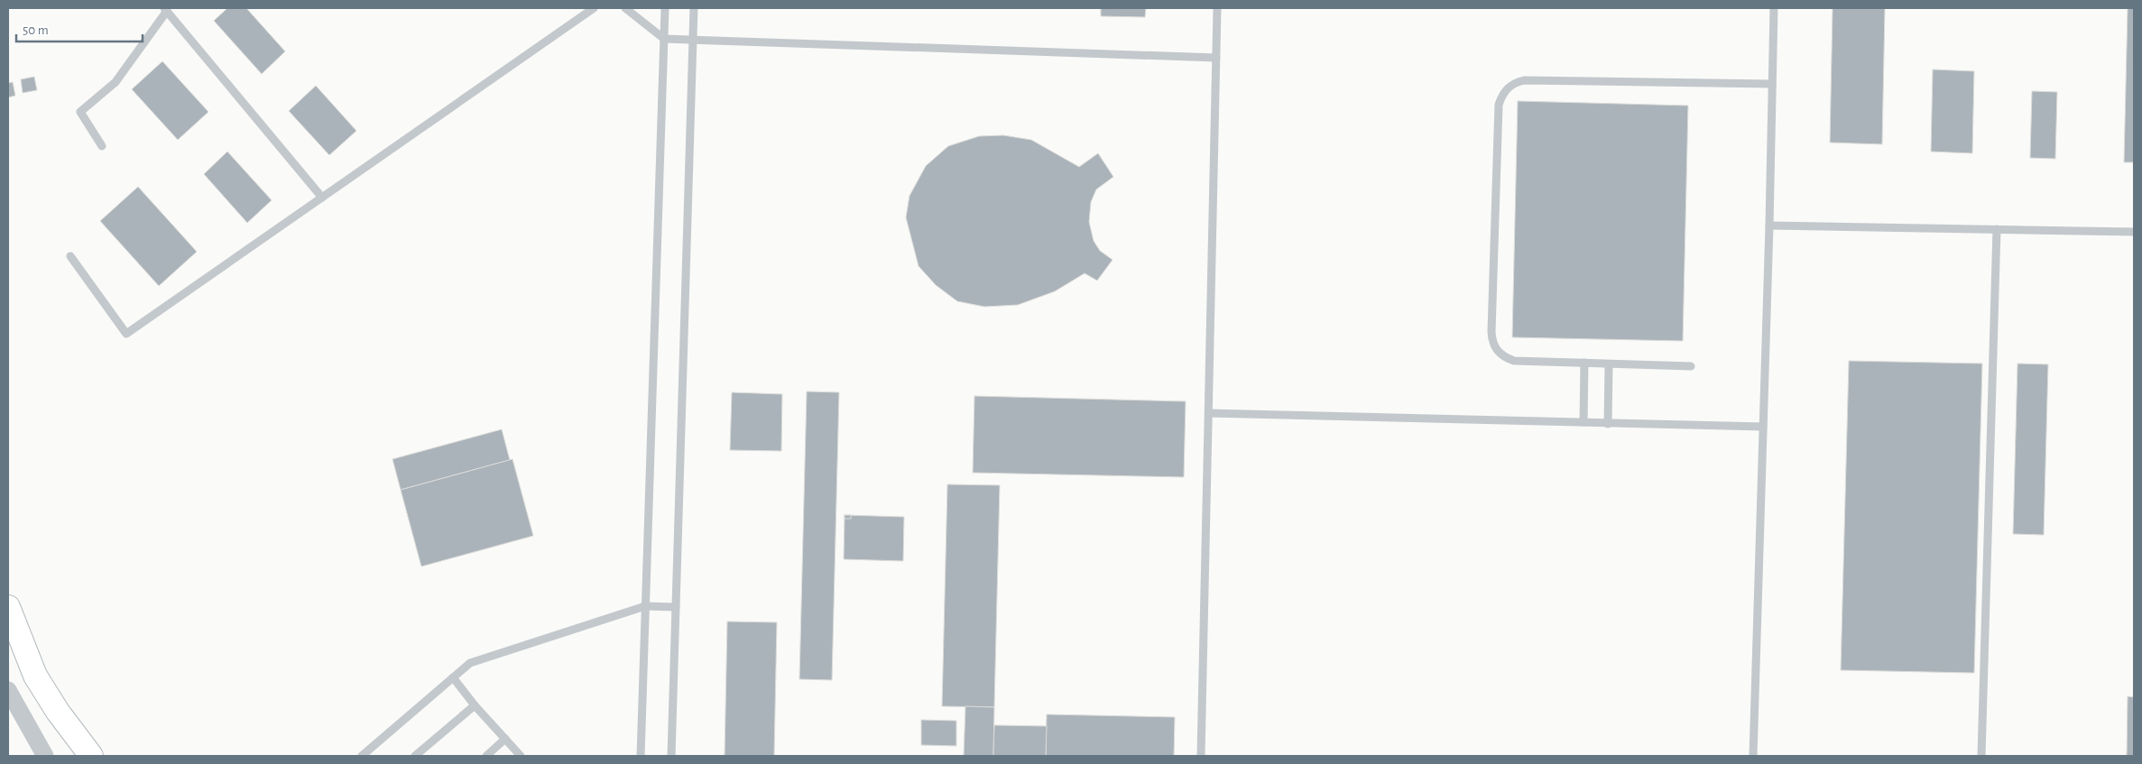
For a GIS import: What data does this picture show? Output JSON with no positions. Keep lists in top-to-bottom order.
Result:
{
  "scale_bar": "50 m"
}
